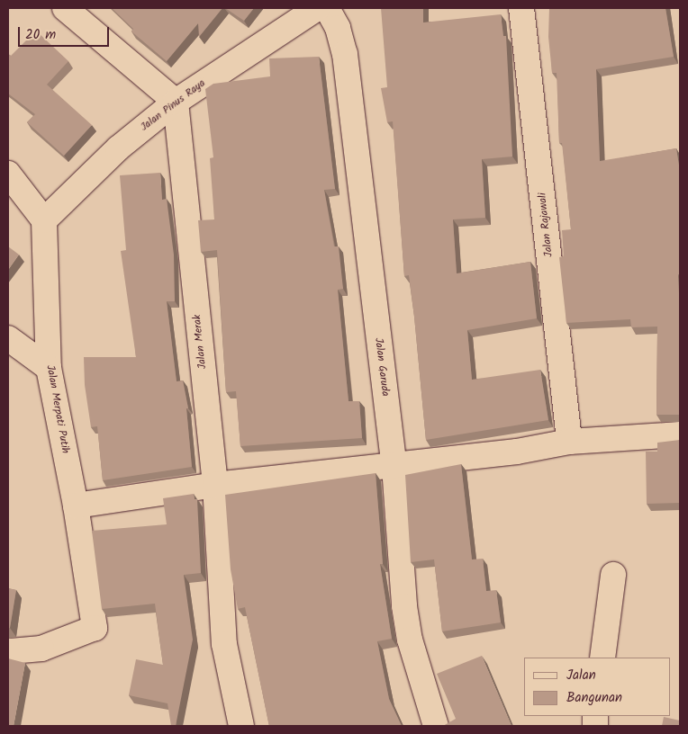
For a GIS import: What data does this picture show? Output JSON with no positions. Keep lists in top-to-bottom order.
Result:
{
  "streets": {
    "street": [
      "Jalan Pinus Raya",
      "Jalan Rajawali",
      "Jalan Merak",
      "Jalan Garuda",
      "Jalan Merpati Putih"
    ]
  },
  "crossings": [
    ["Jalan Pinus Raya", "Jalan Merak"],
    ["Jalan Pinus Raya", "Jalan Merpati Putih"]
  ],
  "legend": ["Jalan", "Bangunan"],
  "scale_bar": "20 m"
}
